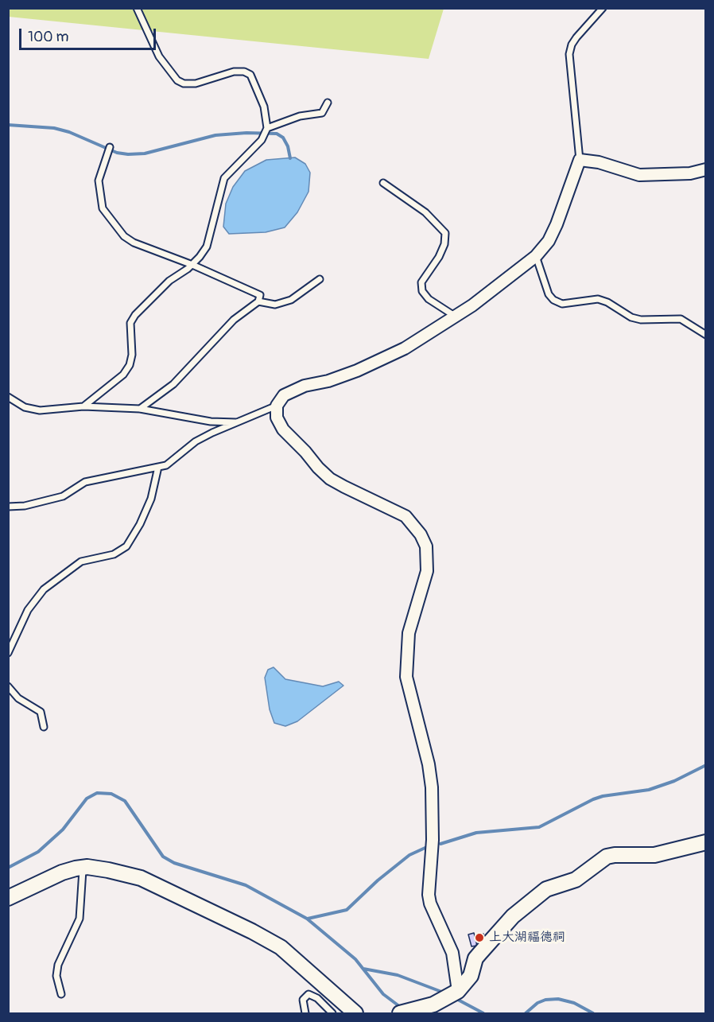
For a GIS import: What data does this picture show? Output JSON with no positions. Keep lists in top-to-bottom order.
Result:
{
  "places": ["上大湖福德祠"],
  "scale_bar": "100 m"
}
